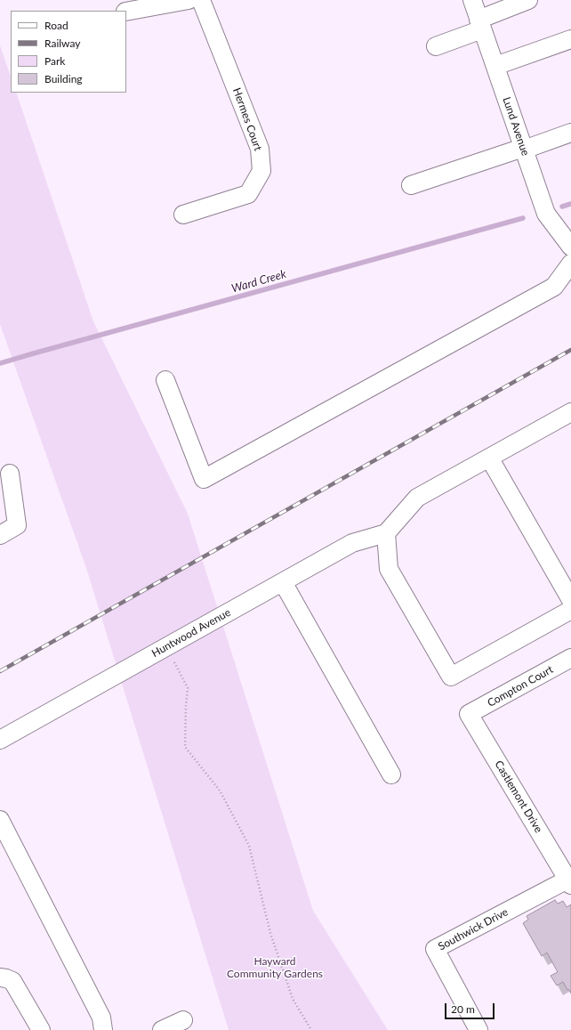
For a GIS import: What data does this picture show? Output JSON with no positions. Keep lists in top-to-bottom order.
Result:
{
  "streets": {
    "street": [
      "Hermes Court",
      "Lund Avenue",
      "Huntwood Avenue",
      "Compton Court",
      "Castlemont Drive",
      "Southwick Drive"
    ]
  },
  "crossings": [
    ["Compton Court", "Castlemont Drive"],
    ["Castlemont Drive", "Southwick Drive"]
  ],
  "water": ["Ward Creek"],
  "parks": ["Hayward Community Gardens"],
  "legend": [
    "Road",
    "Railway",
    "Park",
    "Building"
  ],
  "scale_bar": "20 m"
}
